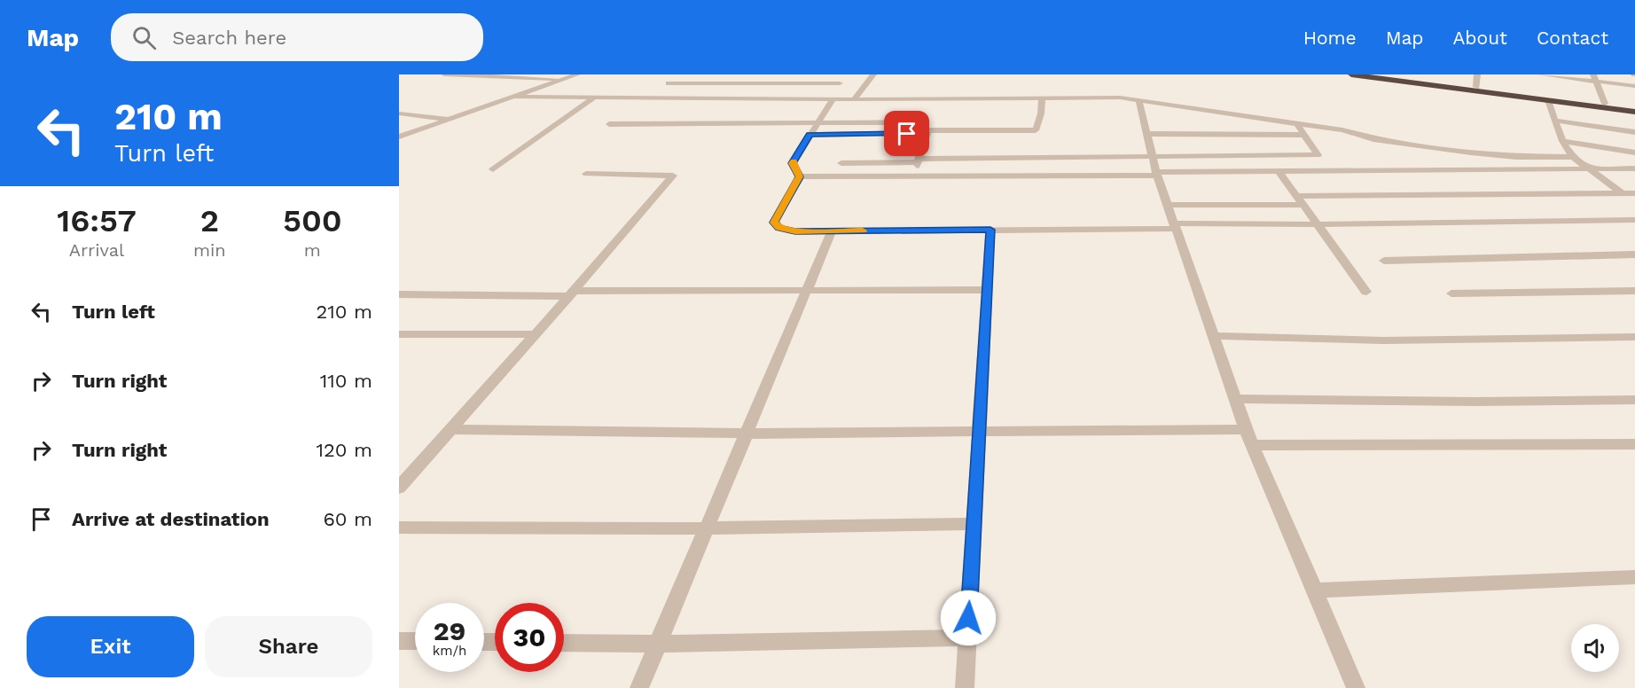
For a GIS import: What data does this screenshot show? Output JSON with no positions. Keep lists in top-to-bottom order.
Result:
{
  "page": {
    "header": "Map",
    "search": "Search here",
    "nav": [
      "Home",
      "Map",
      "About",
      "Contact"
    ],
    "turn": ["210 m", "Turn left"],
    "eta": [
      "16:57",
      "Arrival",
      "2",
      "min",
      "500",
      "m"
    ],
    "list": [
      {
        "name": "Turn left",
        "value": "210 m"
      },
      {
        "name": "Turn right",
        "value": "110 m"
      },
      {
        "name": "Turn right",
        "value": "120 m"
      },
      {
        "name": "Arrive at destination",
        "value": "60 m"
      }
    ],
    "speed": "29 km/h",
    "limit": "30",
    "buttons": ["Exit", "Share"]
  }
}
